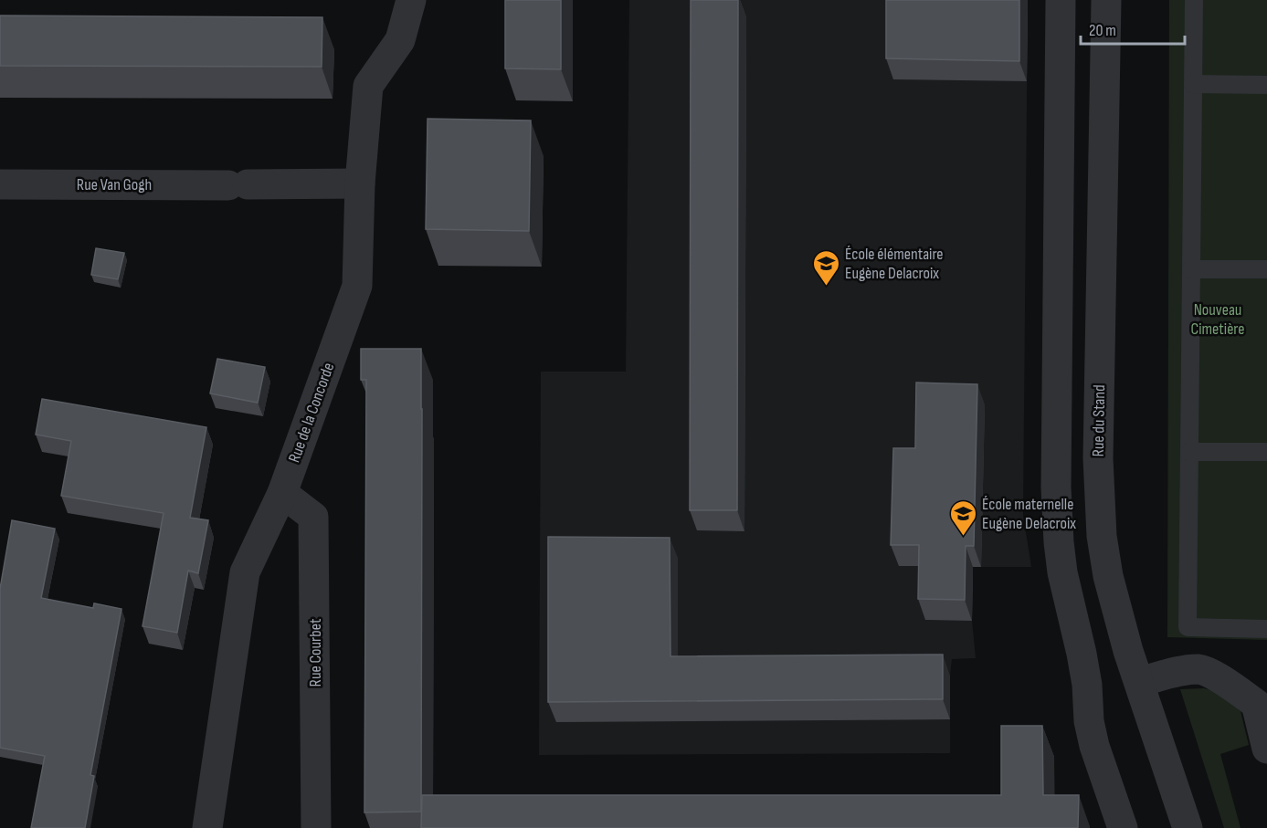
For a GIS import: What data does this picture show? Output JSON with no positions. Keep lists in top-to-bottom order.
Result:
{
  "streets": {
    "street": [
      "Rue Van Gogh",
      "Rue de la Concorde",
      "Rue du Stand",
      "Rue Courbet"
    ]
  },
  "crossings": [
    ["Rue Van Gogh", "Rue de la Concorde"],
    ["Rue de la Concorde", "Rue Courbet"]
  ],
  "parks": ["Nouveau Cimetière"],
  "places": {
    "school or university": ["École élémentaire Eugène Delacroix", "École maternelle Eugène Delacroix"]
  },
  "scale_bar": "20 m"
}
